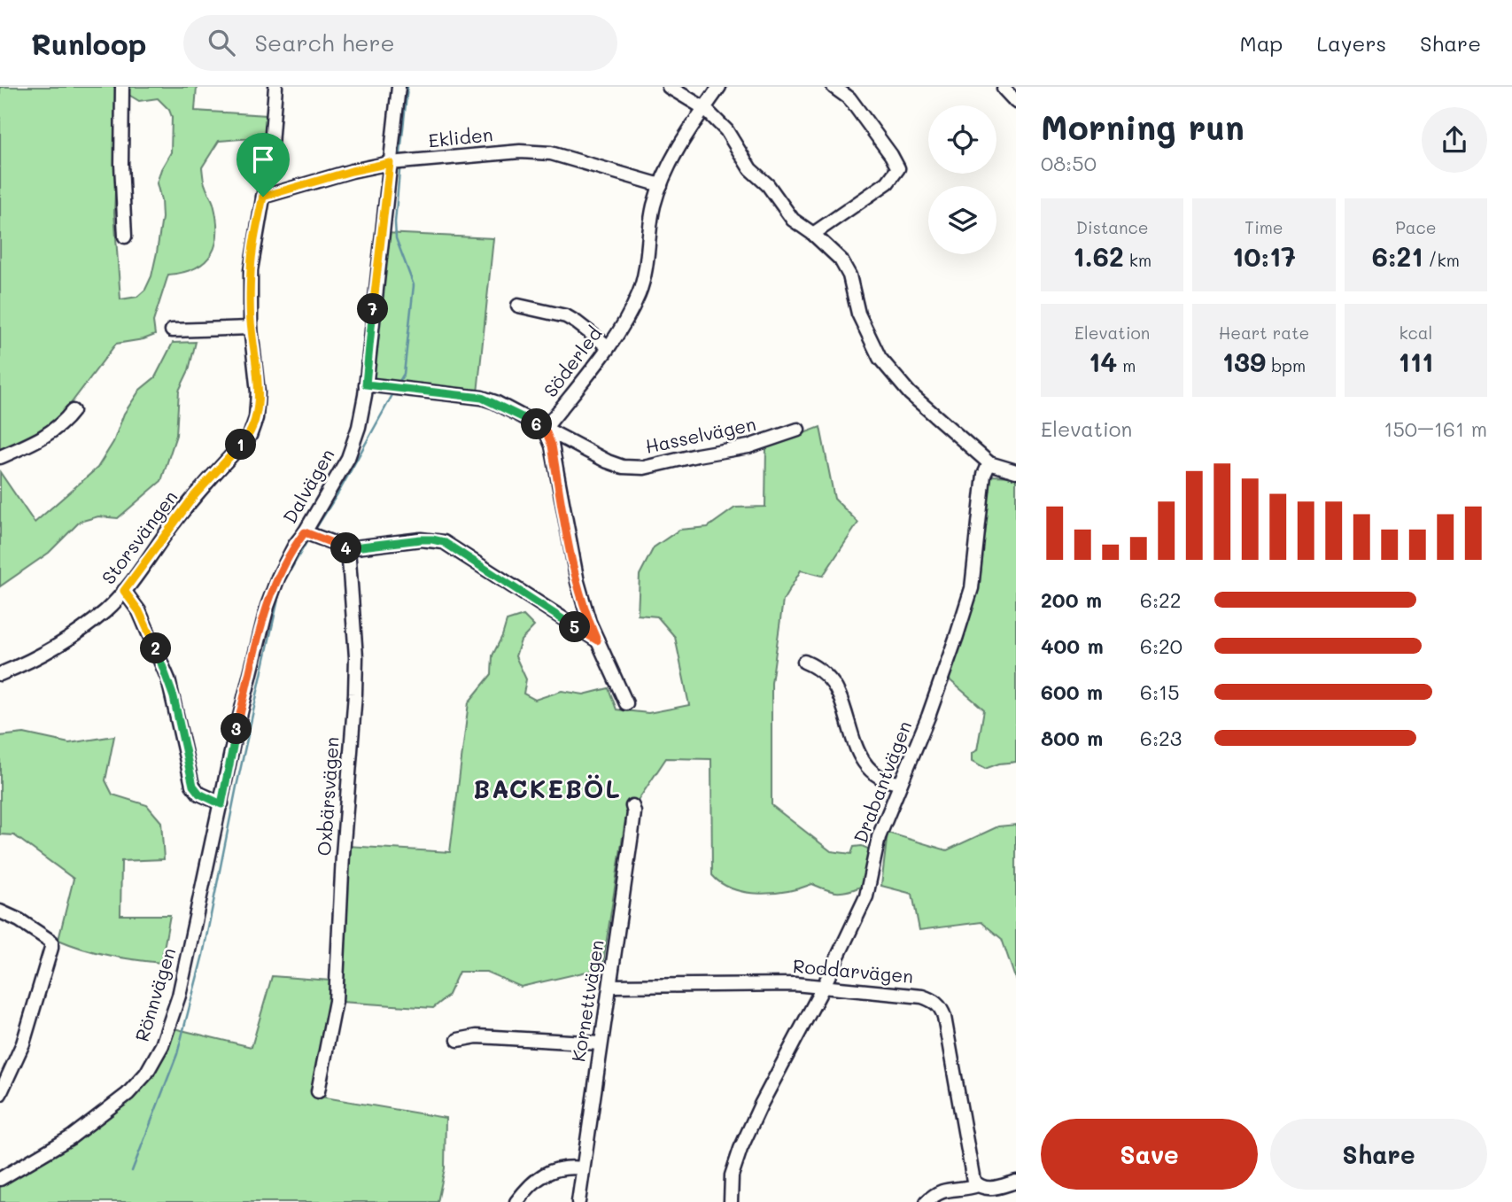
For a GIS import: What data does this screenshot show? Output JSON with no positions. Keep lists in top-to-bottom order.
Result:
{
  "streets": {
    "street": [
      "Ekliden",
      "Söderled",
      "Hasselvägen",
      "Dalvägen",
      "Storsvängen",
      "Drabantvägen",
      "Oxbärsvägen",
      "Roddarvägen",
      "Rönnvägen",
      "Kornettvägen"
    ]
  },
  "crossings": [
    ["Ekliden", "Söderled"],
    ["Ekliden", "Dalvägen"],
    ["Ekliden", "Storsvängen"],
    ["Söderled", "Hasselvägen"],
    ["Hasselvägen", "Dalvägen"],
    ["Dalvägen", "Rönnvägen"],
    ["Drabantvägen", "Roddarvägen"],
    ["Roddarvägen", "Kornettvägen"]
  ],
  "districts": ["BACKEBÖL"],
  "page": {
    "header": "Runloop",
    "search": "Search here",
    "nav": ["Map", "Layers", "Share"],
    "heading": ["Morning run", "08:50"],
    "stats": [
      ["Distance", "1.62 km"],
      ["Time", "10:17"],
      ["Pace", "6:21 /km"],
      ["Elevation", "14 m"],
      ["Heart rate", "139 bpm"],
      ["kcal", "111"]
    ],
    "pins": [
      "7",
      "6",
      "1",
      "4",
      "5",
      "2",
      "3"
    ],
    "chart": ["Elevation", "150–161 m"],
    "list": [
      {
        "name": "200 m",
        "note": "6:22"
      },
      {
        "name": "400 m",
        "note": "6:20"
      },
      {
        "name": "600 m",
        "note": "6:15"
      },
      {
        "name": "800 m",
        "note": "6:23"
      }
    ],
    "buttons": ["Save", "Share"]
  }
}
